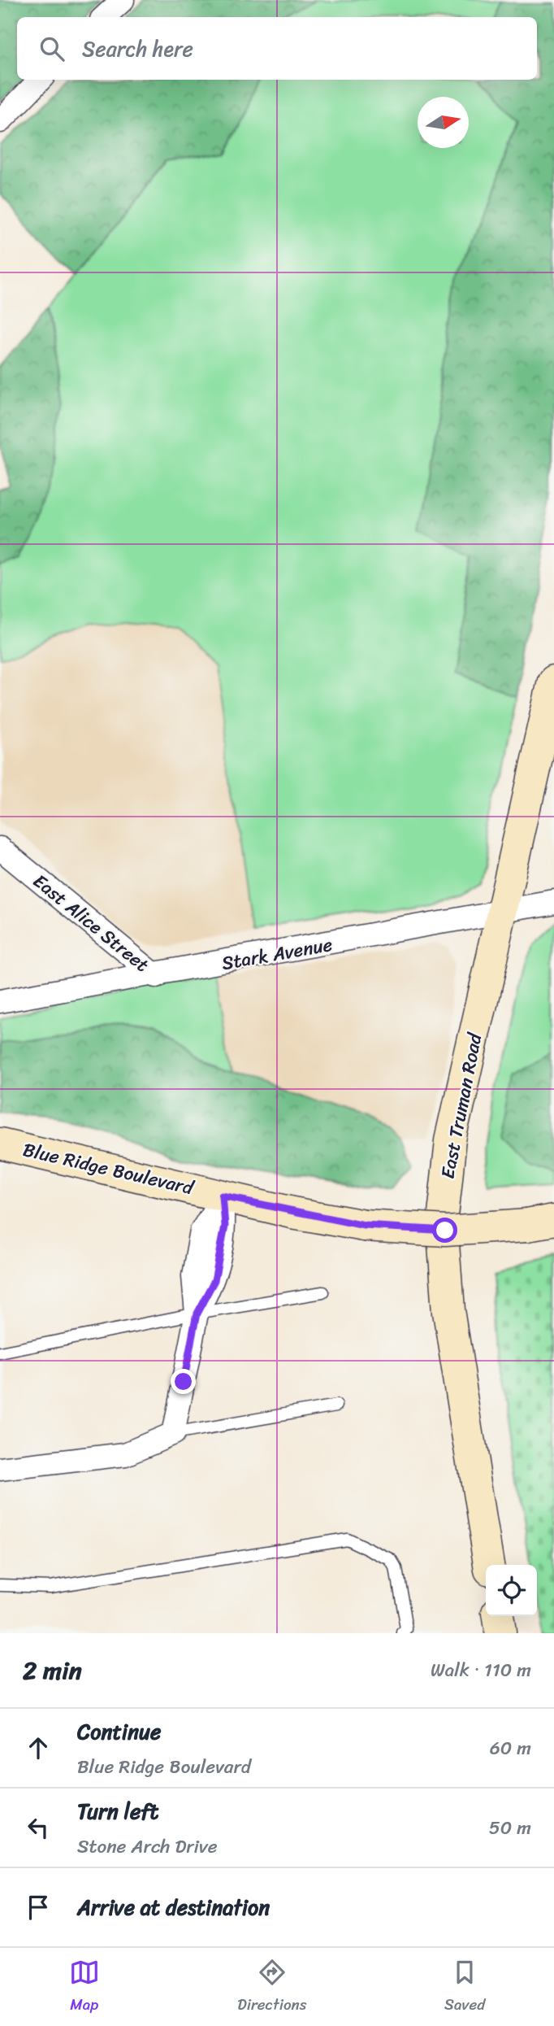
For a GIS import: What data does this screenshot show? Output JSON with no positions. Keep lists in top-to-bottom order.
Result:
{
  "streets": {
    "main road": ["East Truman Road", "Blue Ridge Boulevard"],
    "street": ["East Alice Street", "Stark Avenue"]
  },
  "crossings": [
    ["East Alice Street", "Stark Avenue"],
    ["Stark Avenue", "East Truman Road"]
  ],
  "north": "right",
  "page": {
    "search": "Search here",
    "heading": ["2 min", "Walk · 110 m"],
    "list": [
      ["Continue", "Blue Ridge Boulevard", "60 m"],
      ["Turn left", "Stone Arch Drive", "50 m"],
      "Arrive at destination"
    ],
    "nav": ["Map", "Directions", "Saved"]
  }
}
